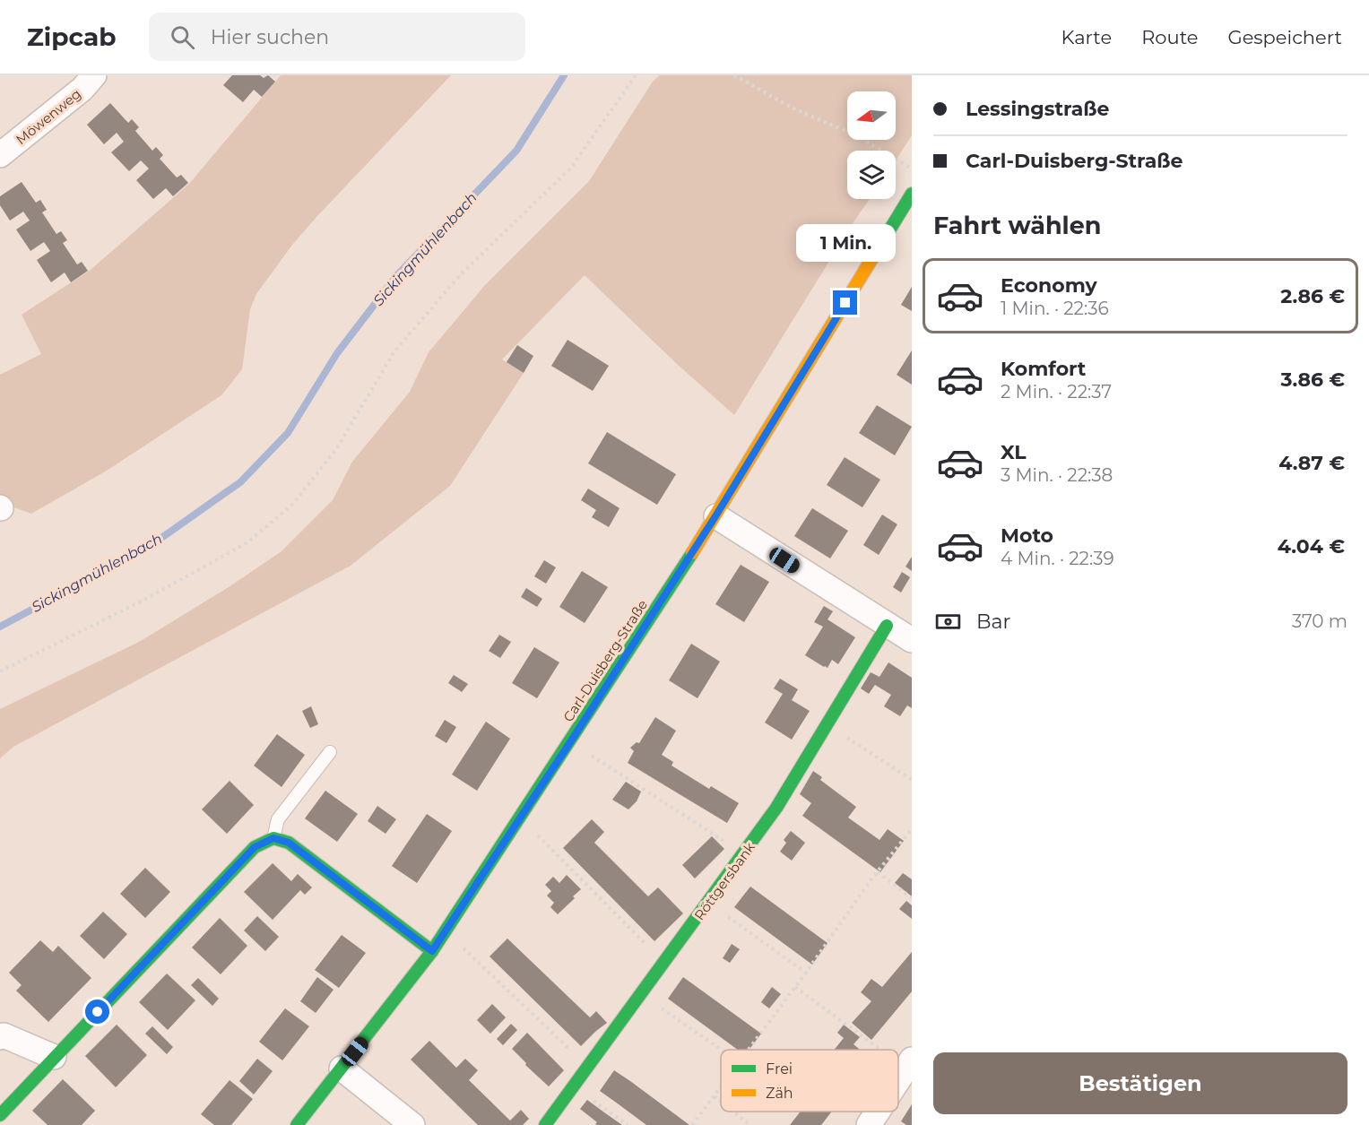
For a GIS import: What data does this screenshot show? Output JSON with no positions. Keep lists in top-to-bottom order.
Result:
{
  "streets": {
    "street": ["Möwenweg", "Carl-Duisberg-Straße", "Röttgersbank"]
  },
  "water": ["Sickingmühlenbach"],
  "legend": ["Frei", "Zäh"],
  "north": "left",
  "page": {
    "header": "Zipcab",
    "search": "Hier suchen",
    "nav": ["Karte", "Route", "Gespeichert"],
    "banner": ["Lessingstraße", "Carl-Duisberg-Straße"],
    "heading": "Fahrt wählen",
    "bubble": "1 Min.",
    "list": [
      {
        "name": "Economy",
        "note": "1 Min. · 22:36",
        "value": "2.86 €"
      },
      {
        "name": "Komfort",
        "note": "2 Min. · 22:37",
        "value": "3.86 €"
      },
      {
        "name": "XL",
        "note": "3 Min. · 22:38",
        "value": "4.87 €"
      },
      {
        "name": "Moto",
        "note": "4 Min. · 22:39",
        "value": "4.04 €"
      }
    ],
    "pay": ["Bar", "370 m"],
    "buttons": "Bestätigen"
  }
}
